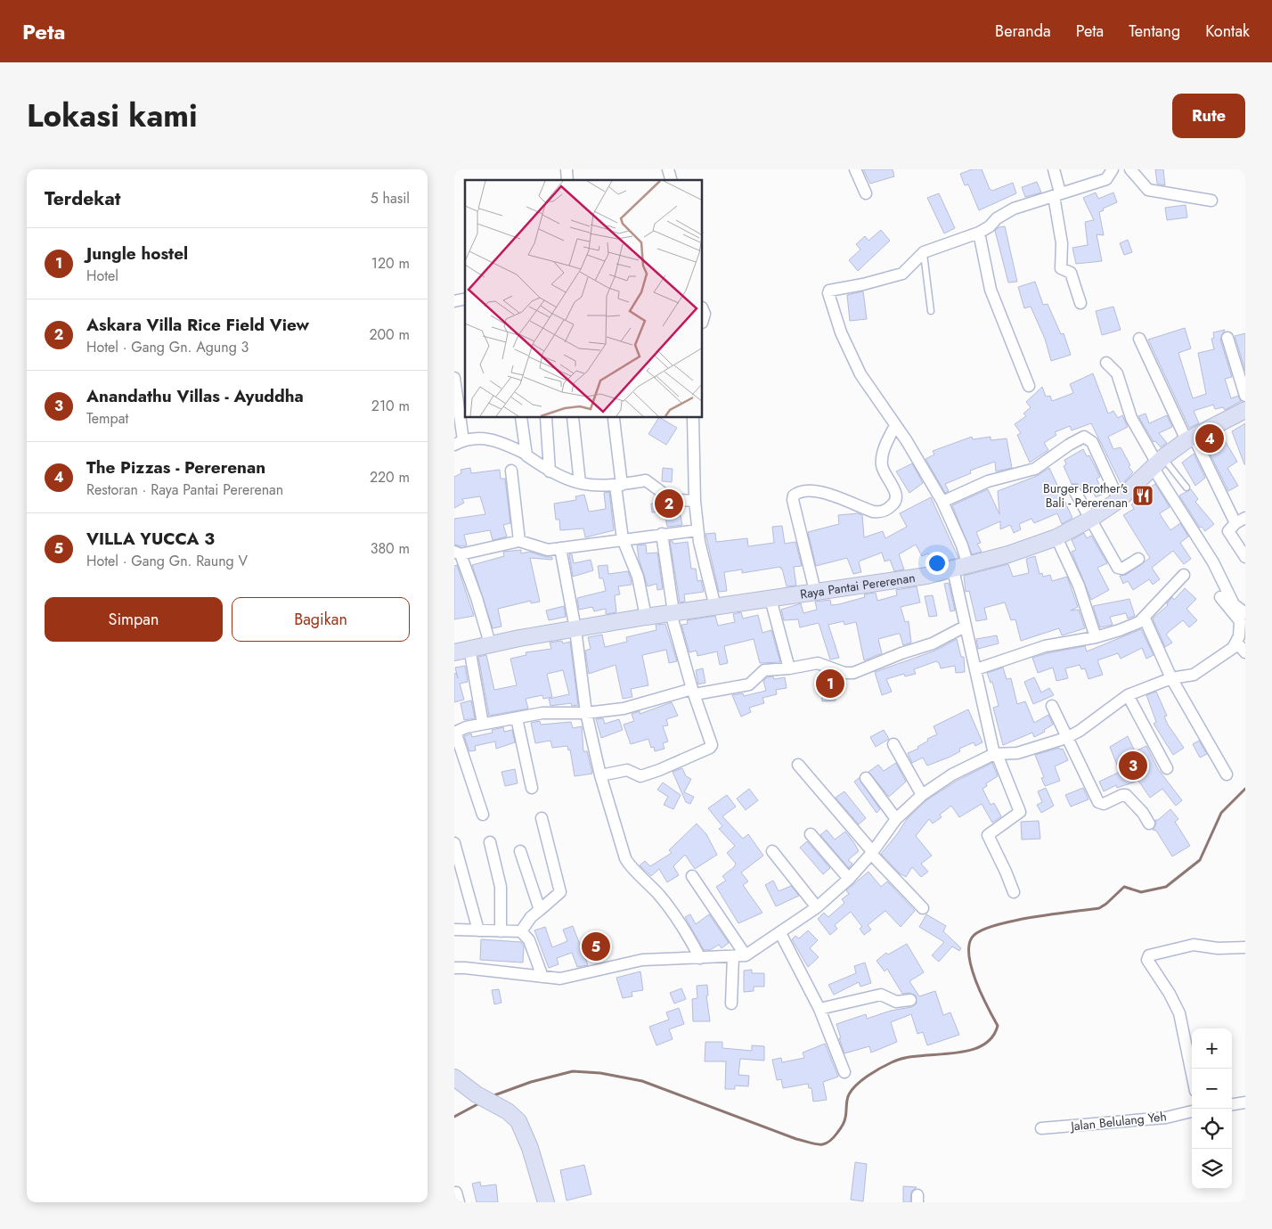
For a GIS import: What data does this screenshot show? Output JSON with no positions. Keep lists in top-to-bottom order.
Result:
{
  "streets": {
    "street": ["Raya Pantai Pererenan", "Jalan Belulang Yeh"]
  },
  "places": {
    "restaurant": ["Burger Brother's Bali - Pererenan"]
  },
  "page": {
    "header": "Peta",
    "nav": [
      "Beranda",
      "Peta",
      "Tentang",
      "Kontak"
    ],
    "title": "Lokasi kami",
    "buttons": [
      "Rute",
      ["Simpan", "Bagikan"]
    ],
    "heading": ["Terdekat", "5 hasil"],
    "list": [
      {
        "mark": "1",
        "name": "Jungle hostel",
        "note": "Hotel",
        "value": "120 m"
      },
      {
        "mark": "2",
        "name": "Askara Villa Rice Field View",
        "note": "Hotel · Gang Gn. Agung 3",
        "value": "200 m"
      },
      {
        "mark": "3",
        "name": "Anandathu Villas - Ayuddha",
        "note": "Tempat",
        "value": "210 m"
      },
      {
        "mark": "4",
        "name": "The Pizzas - Pererenan",
        "note": "Restoran · Raya Pantai Pererenan",
        "value": "220 m"
      },
      {
        "mark": "5",
        "name": "VILLA YUCCA 3",
        "note": "Hotel · Gang Gn. Raung V",
        "value": "380 m"
      }
    ],
    "pins": [
      "4",
      "2",
      "1",
      "3",
      "5"
    ],
    "map_buttons": ["+", "−"]
  }
}
